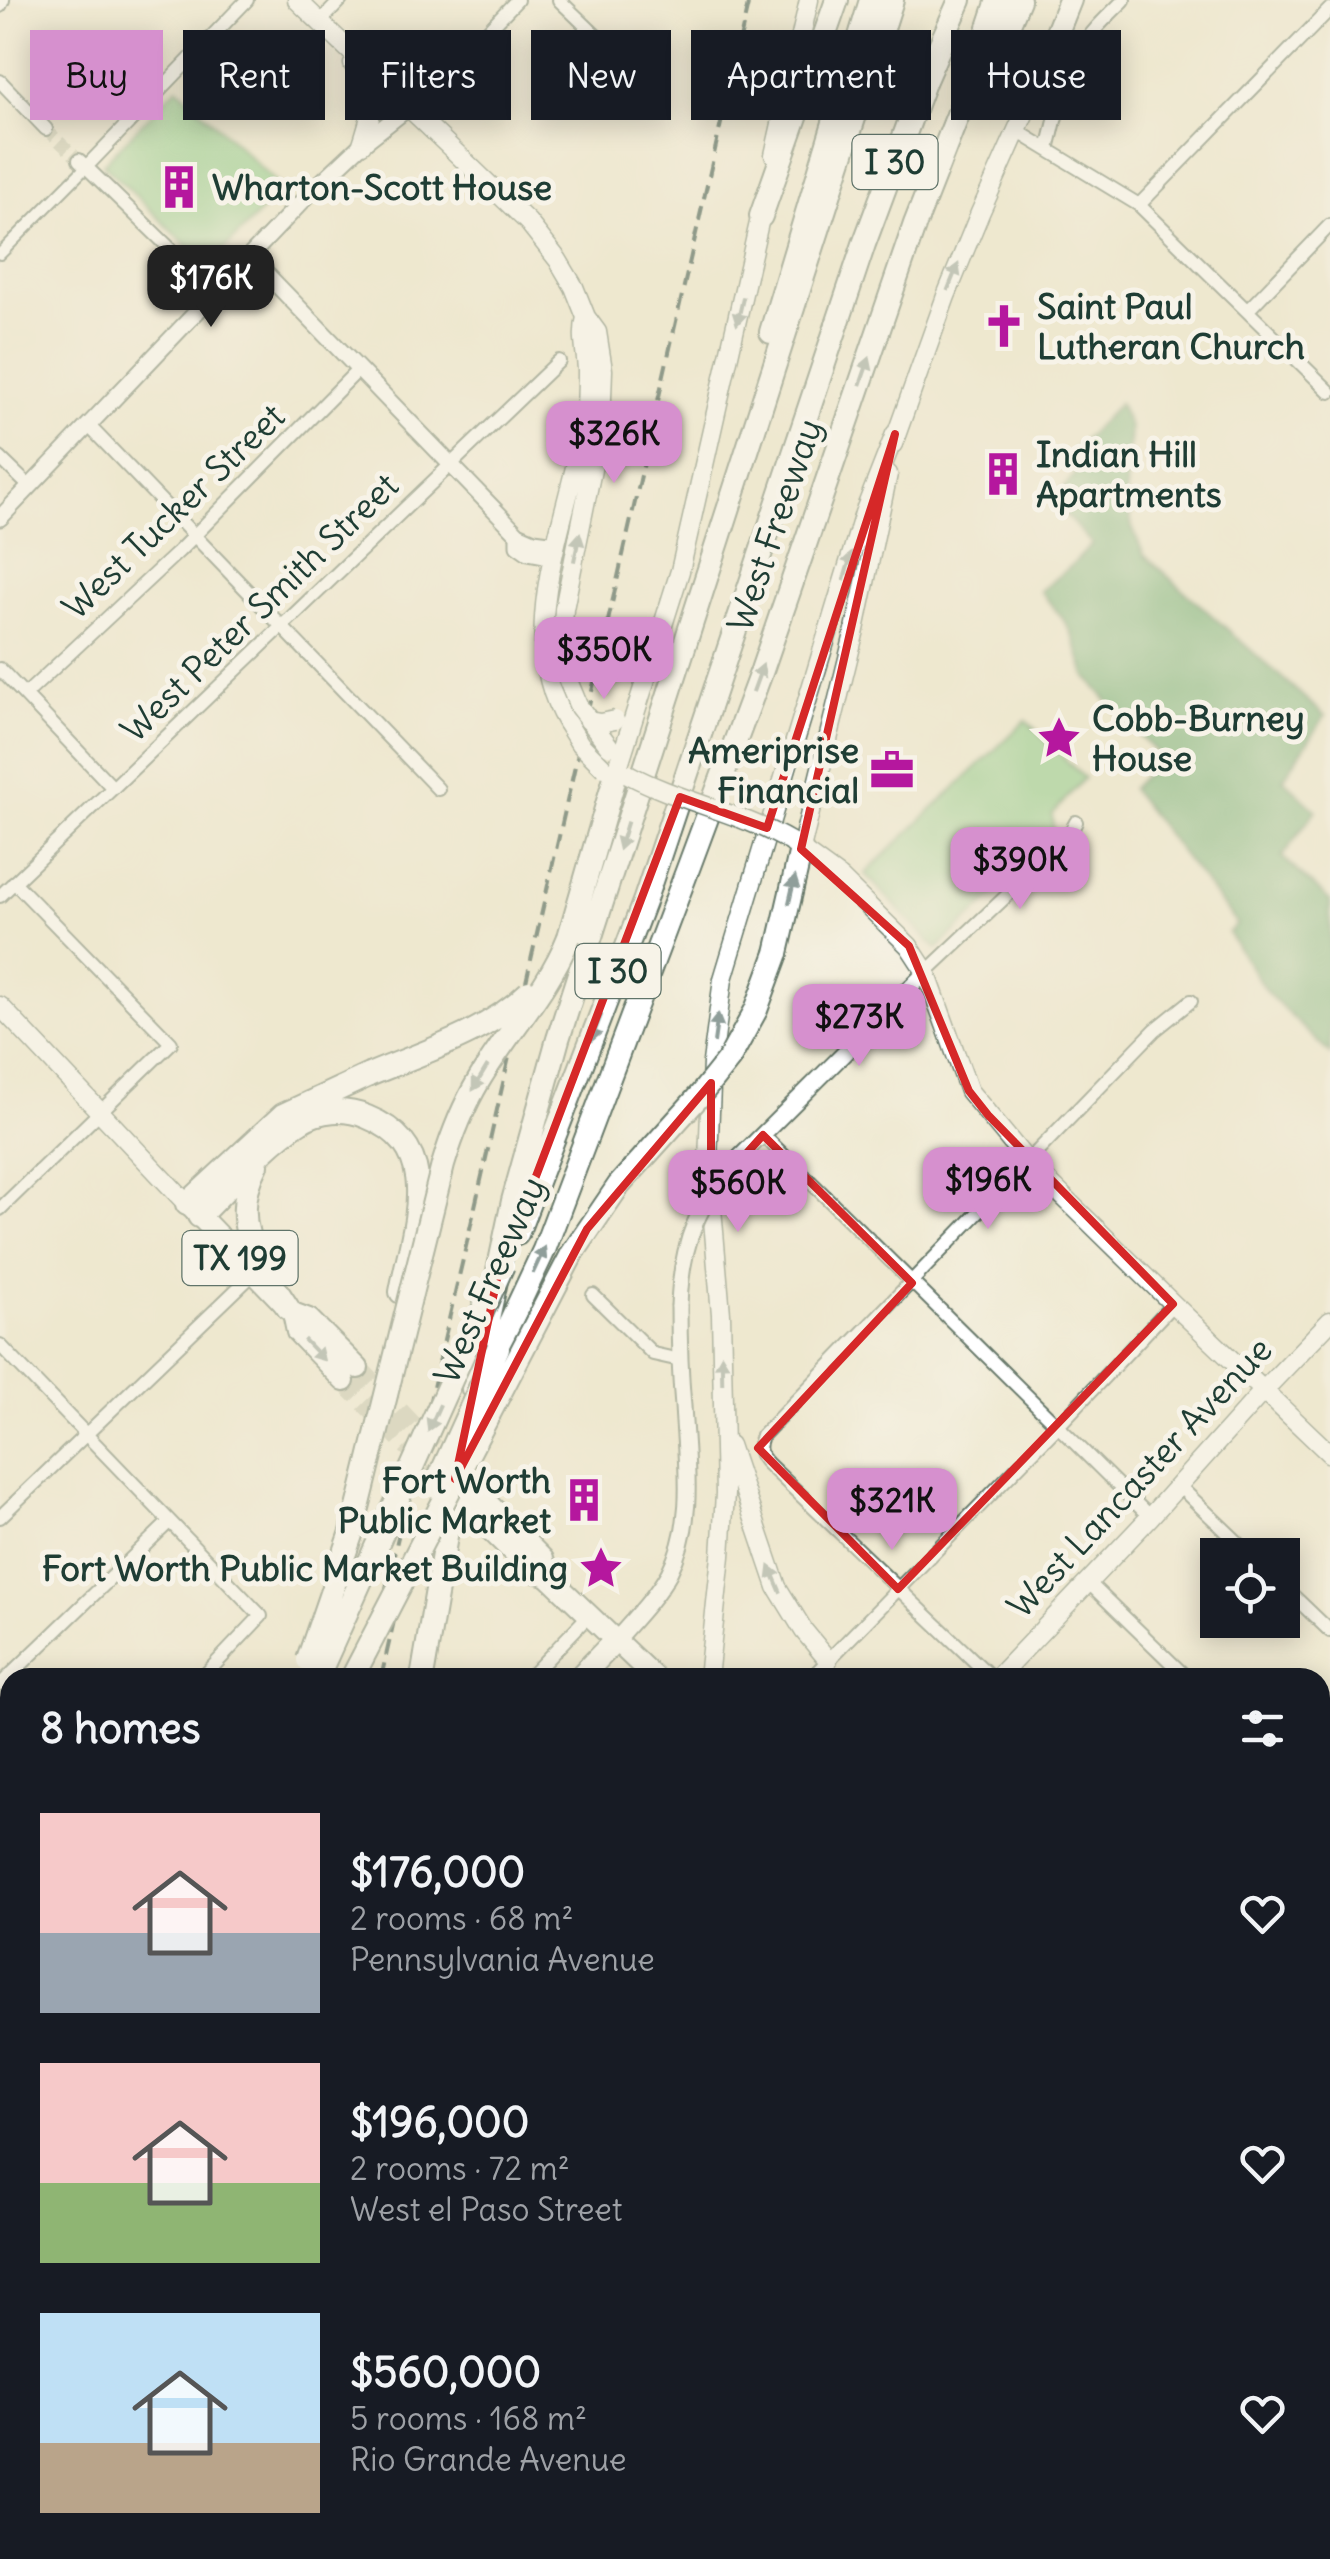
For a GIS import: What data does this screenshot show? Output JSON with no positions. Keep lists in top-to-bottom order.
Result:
{
  "streets": {
    "highway": ["I 30", "West Freeway"],
    "main road": ["TX 199", "West Lancaster Avenue"],
    "street": ["West Tucker Street", "West Peter Smith Street"]
  },
  "places": {
    "building": ["Wharton-Scott House", "Indian Hill Apartments", "Fort Worth Public Market"],
    "church": ["Saint Paul Lutheran Church"],
    "place": ["Cobb-Burney House", "Fort Worth Public Market Building"],
    "office": ["Ameriprise Financial"]
  },
  "page": {
    "chip": [
      "Buy",
      "Rent",
      "Filters",
      "New",
      "Apartment",
      "House"
    ],
    "price": [
      "$176K",
      "$326K",
      "$350K",
      "$390K",
      "$273K",
      "$196K",
      "$560K",
      "$321K"
    ],
    "heading": "8 homes",
    "list": [
      {
        "name": "$176,000",
        "note": "2 rooms · 68 m² · Pennsylvania Avenue"
      },
      {
        "name": "$196,000",
        "note": "2 rooms · 72 m² · West el Paso Street"
      },
      {
        "name": "$560,000",
        "note": "5 rooms · 168 m² · Rio Grande Avenue"
      }
    ]
  }
}
